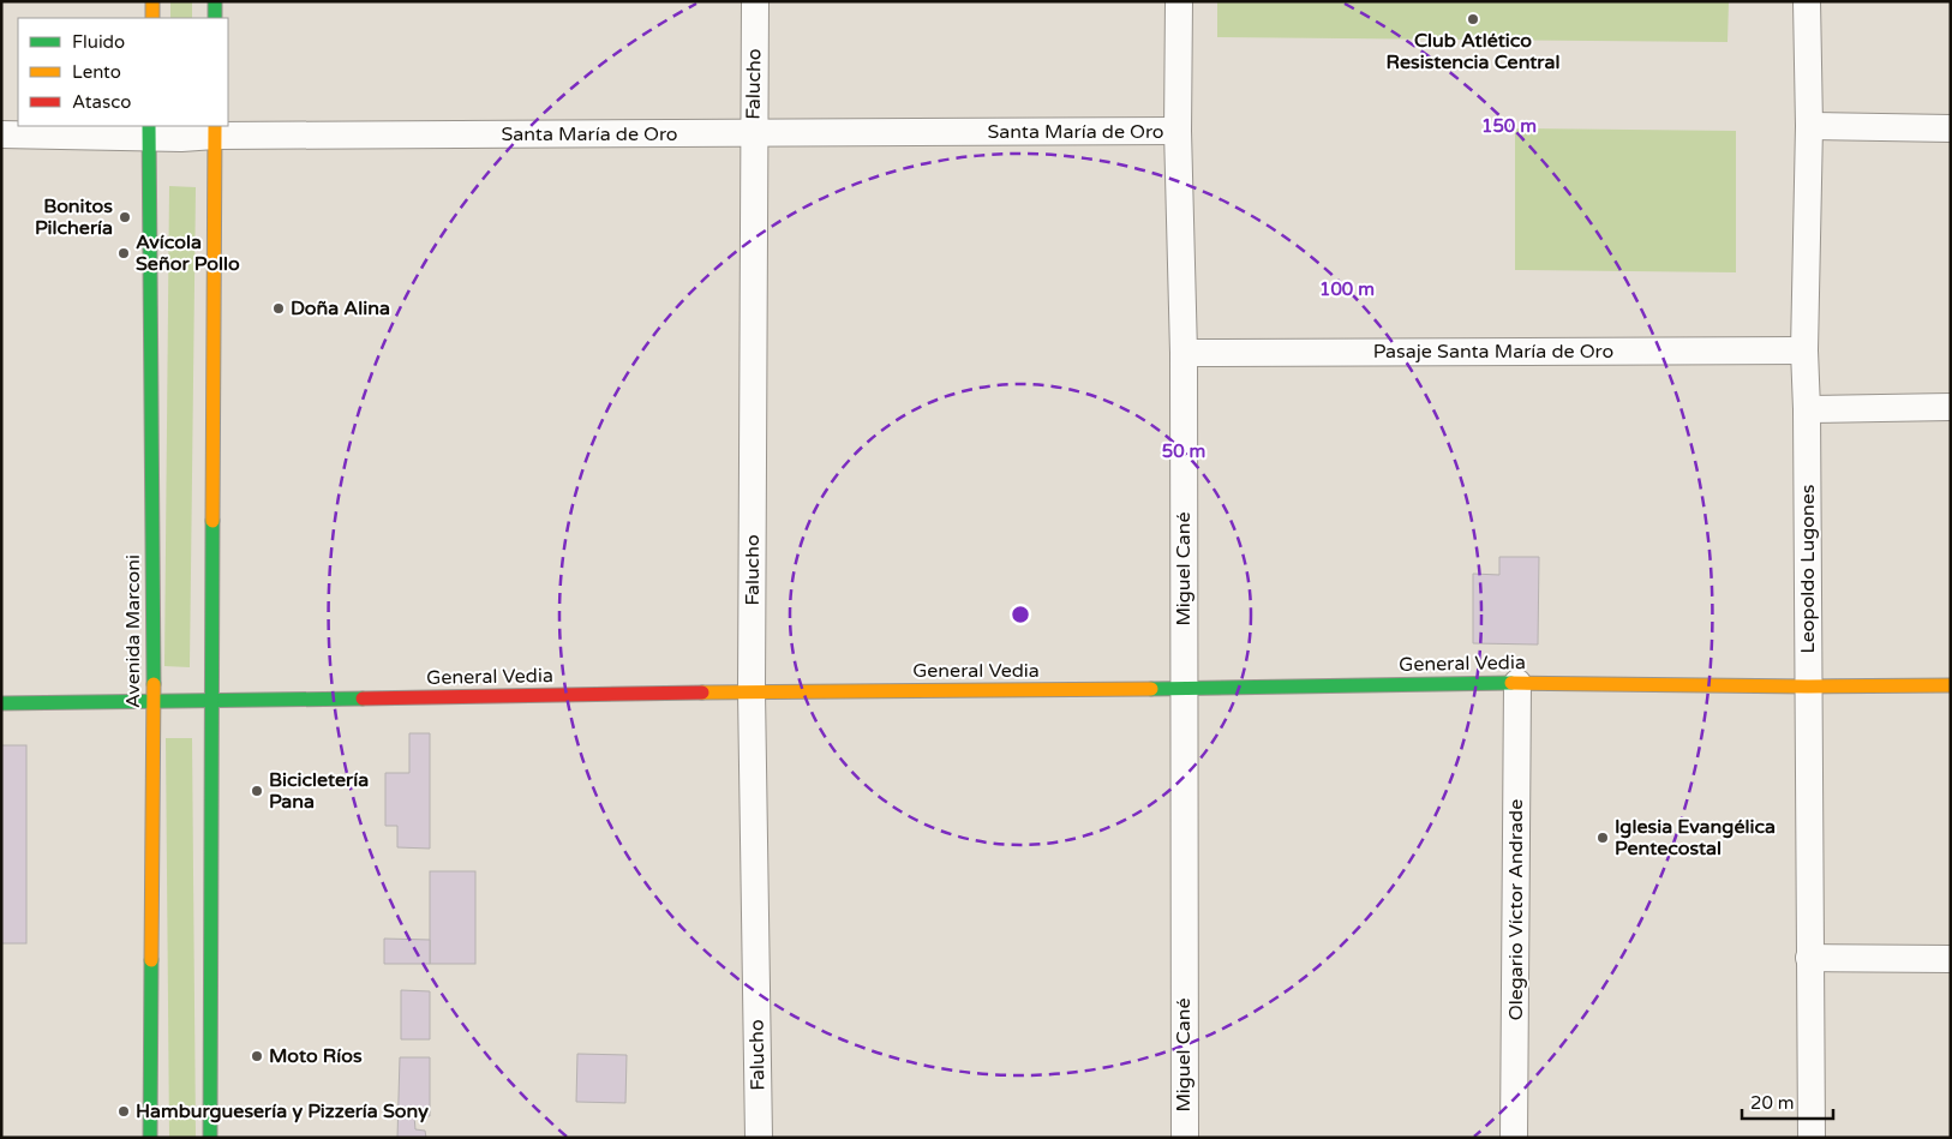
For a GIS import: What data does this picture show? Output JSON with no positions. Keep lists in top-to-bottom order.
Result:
{
  "streets": {
    "main road": ["Avenida Marconi", "General Vedia"],
    "street": [
      "Falucho",
      "Santa María de Oro",
      "Pasaje Santa María de Oro",
      "Miguel Cané",
      "Leopoldo Lugones",
      "Olegario Víctor Andrade"
    ]
  },
  "crossings": [
    ["Falucho", "Santa María de Oro"],
    ["Falucho", "General Vedia"],
    ["Santa María de Oro", "Miguel Cané"],
    ["Santa María de Oro", "Avenida Marconi"],
    ["Pasaje Santa María de Oro", "Miguel Cané"],
    ["Pasaje Santa María de Oro", "Leopoldo Lugones"],
    ["Miguel Cané", "General Vedia"],
    ["Leopoldo Lugones", "General Vedia"],
    ["Avenida Marconi", "General Vedia"],
    ["General Vedia", "Olegario Víctor Andrade"]
  ],
  "places": [
    "Club Atlético Resistencia Central",
    "Bonitos Pilchería",
    "Avícola Señor Pollo",
    "Doña Alina",
    "Bicicletería Pana",
    "Iglesia Evangélica Pentecostal",
    "Moto Ríos",
    "Hamburguesería y Pizzería Sony"
  ],
  "legend": ["Fluido", "Lento", "Atasco"],
  "scale_bar": "20 m",
  "rings": ["150 m", "100 m", "50 m"]
}
